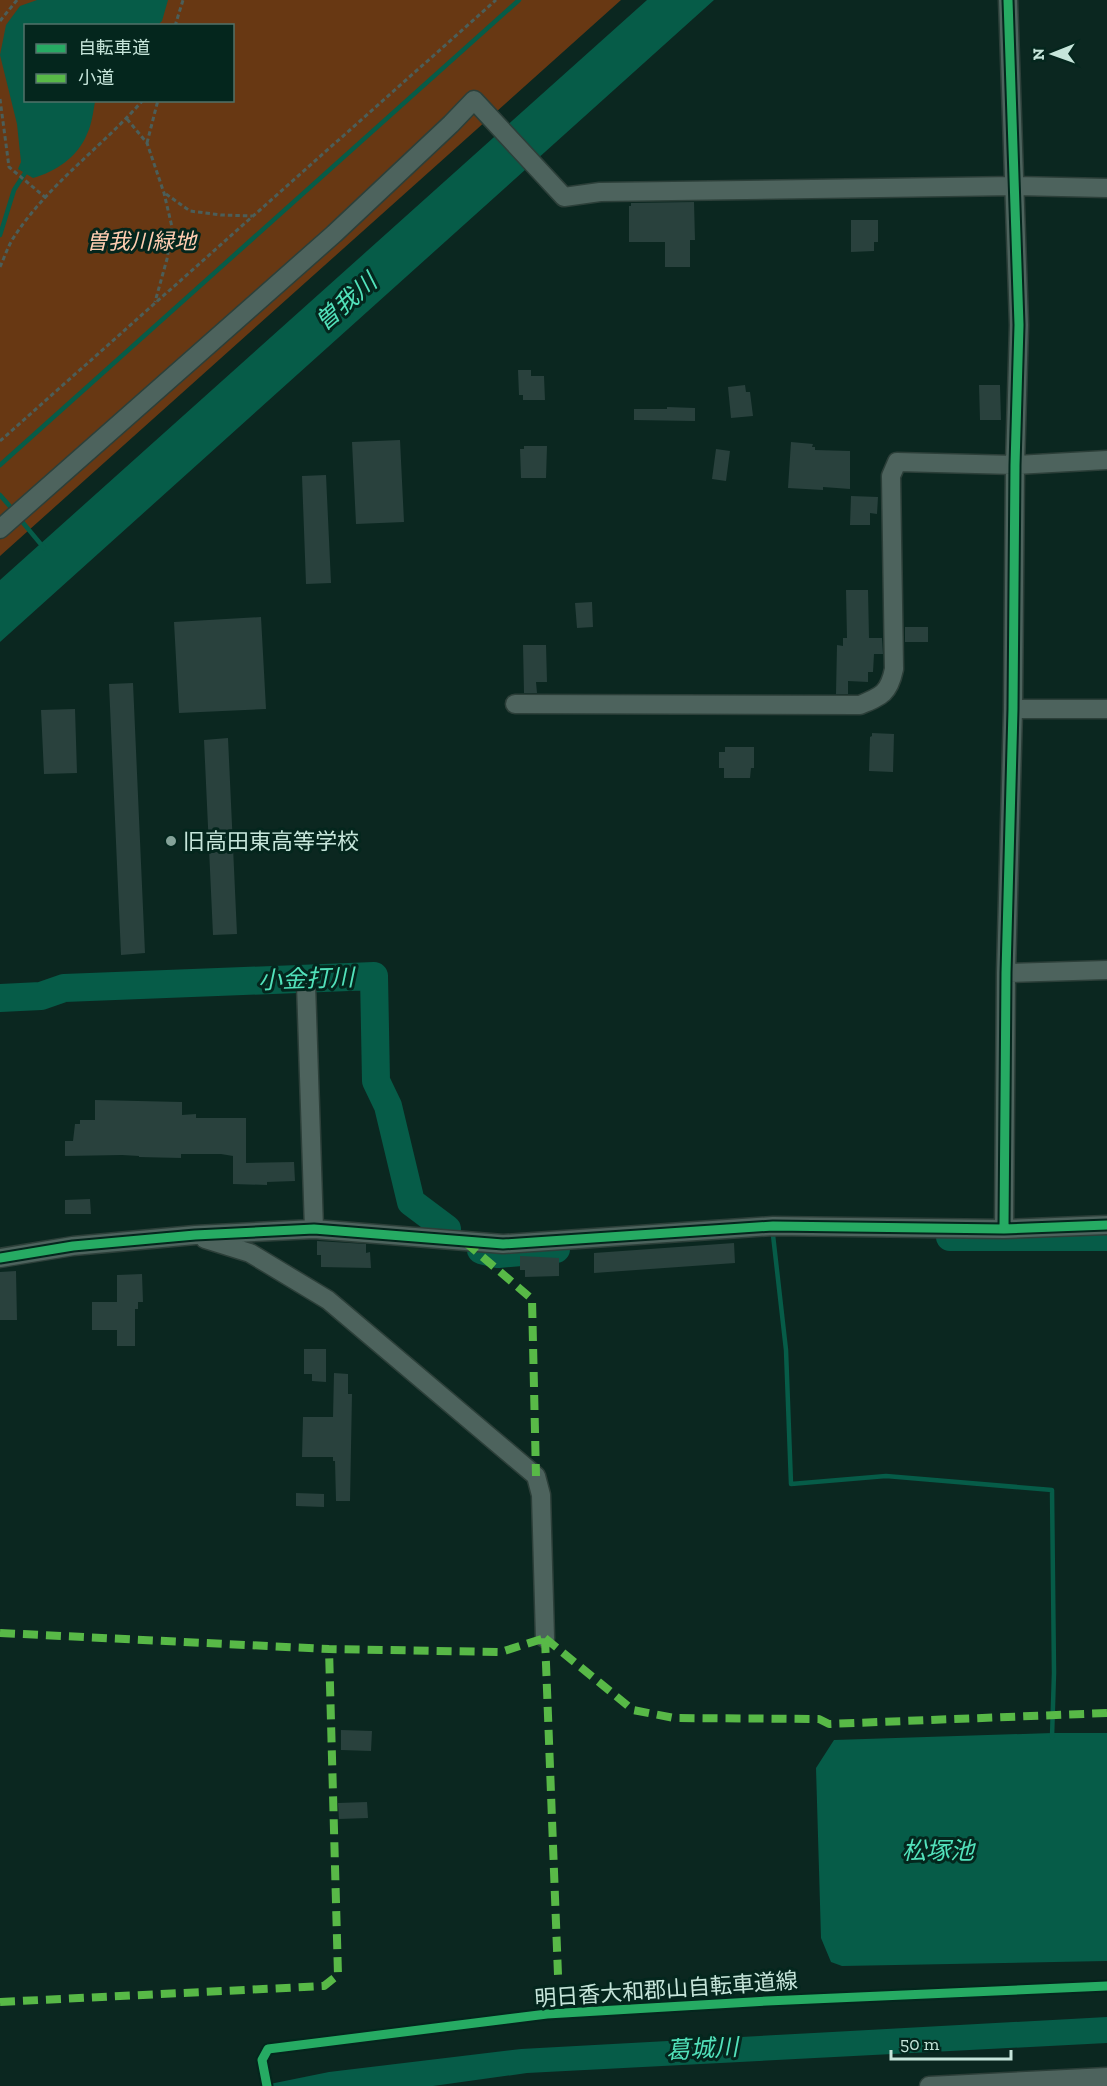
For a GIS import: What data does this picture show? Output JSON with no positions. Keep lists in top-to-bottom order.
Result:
{
  "streets": {
    "cycle path": ["明日香大和郡山自転車道線"]
  },
  "water": [
    "曽我川",
    "小金打川",
    "松塚池",
    "葛城川"
  ],
  "parks": ["曽我川緑地"],
  "places": ["旧高田東高等学校"],
  "legend": ["自転車道", "小道"],
  "scale_bar": "50 m",
  "north": "left"
}
